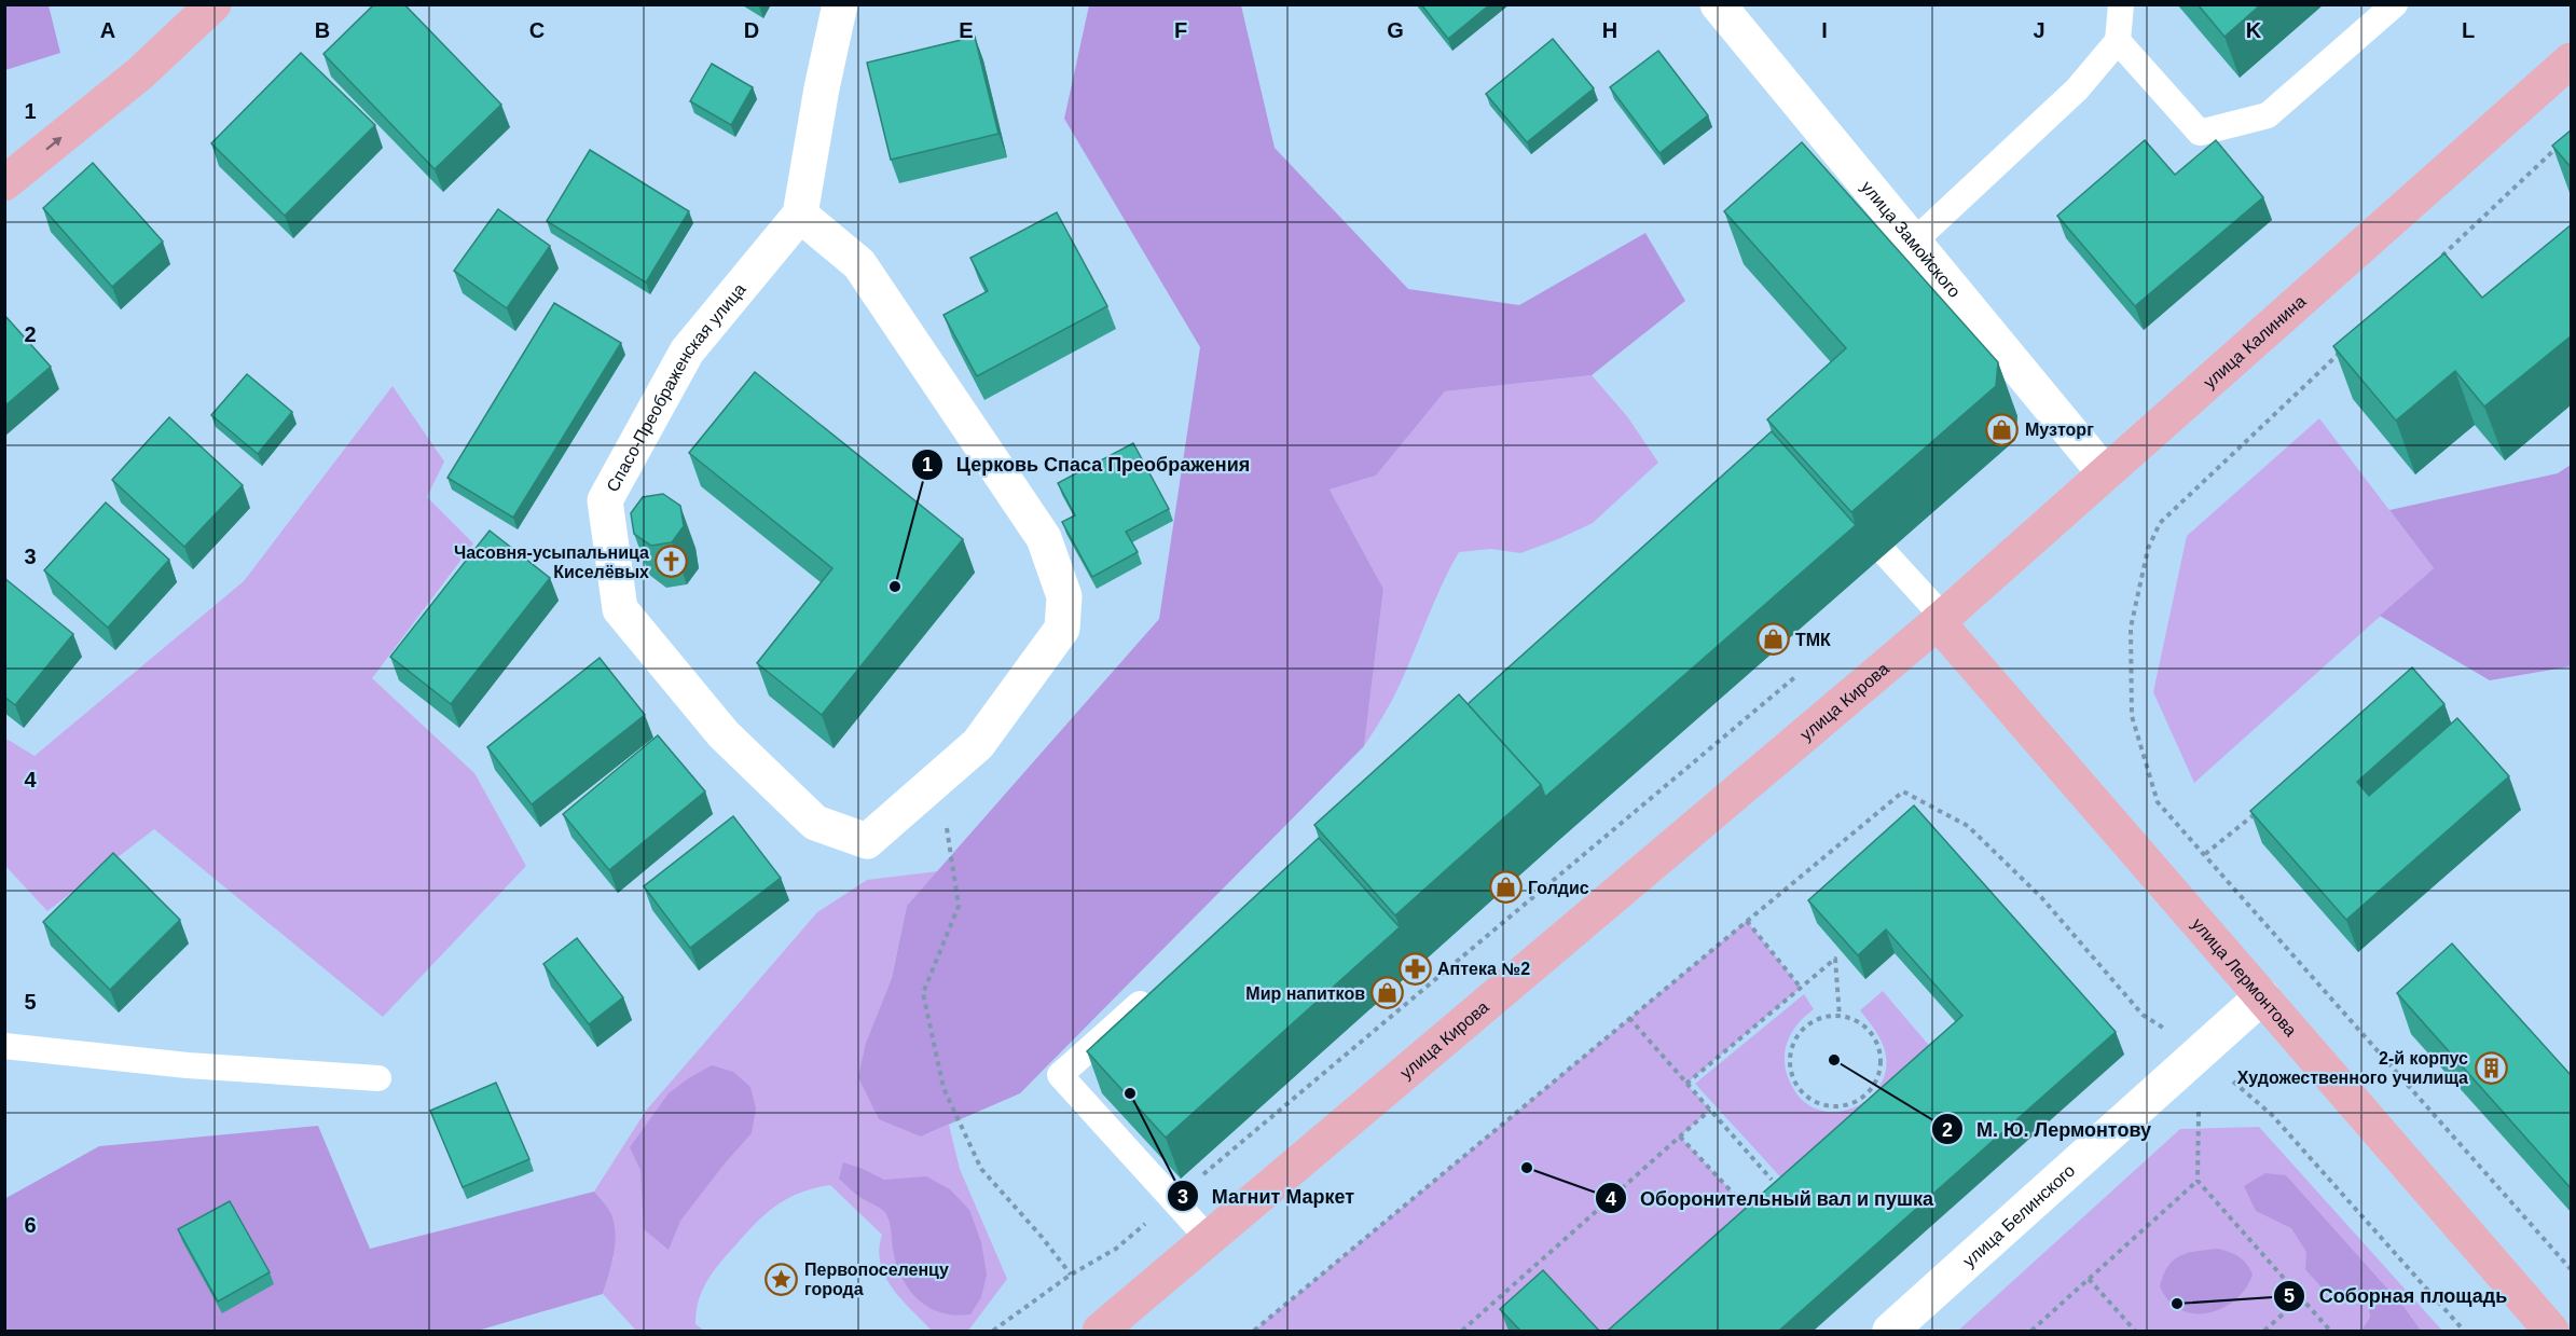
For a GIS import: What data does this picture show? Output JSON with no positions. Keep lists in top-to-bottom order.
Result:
{
  "streets": {
    "main road": ["улица Калинина", "улица Кирова", "улица Лермонтова"],
    "street": ["улица Замойского", "Спасо-Преображенская улица", "улица Белинского"]
  },
  "crossings": [
    ["улица Замойского", "улица Калинина"],
    ["улица Калинина", "улица Кирова"],
    ["улица Калинина", "улица Лермонтова"],
    ["улица Кирова", "улица Лермонтова"],
    ["улица Лермонтова", "улица Белинского"]
  ],
  "places": {
    "shop": [
      "Музторг",
      "ТМК",
      "Голдис",
      "Мир напитков"
    ],
    "church": ["Часовня-усыпальница Киселёвых"],
    "other": [
      "Церковь Спаса Преображения",
      "М. Ю. Лермонтову",
      "Магнит Маркет",
      "Оборонительный вал и пушка",
      "Соборная площадь"
    ],
    "pharmacy": ["Аптека №2"],
    "building": ["2-й корпус Художественного училища"],
    "place": ["Первопоселенцу города"]
  },
  "grid": {
    "columns": [
      "A",
      "B",
      "C",
      "D",
      "E",
      "F",
      "G",
      "H",
      "I",
      "J",
      "K",
      "L"
    ],
    "rows": [
      "1",
      "2",
      "3",
      "4",
      "5",
      "6"
    ]
  }
}
